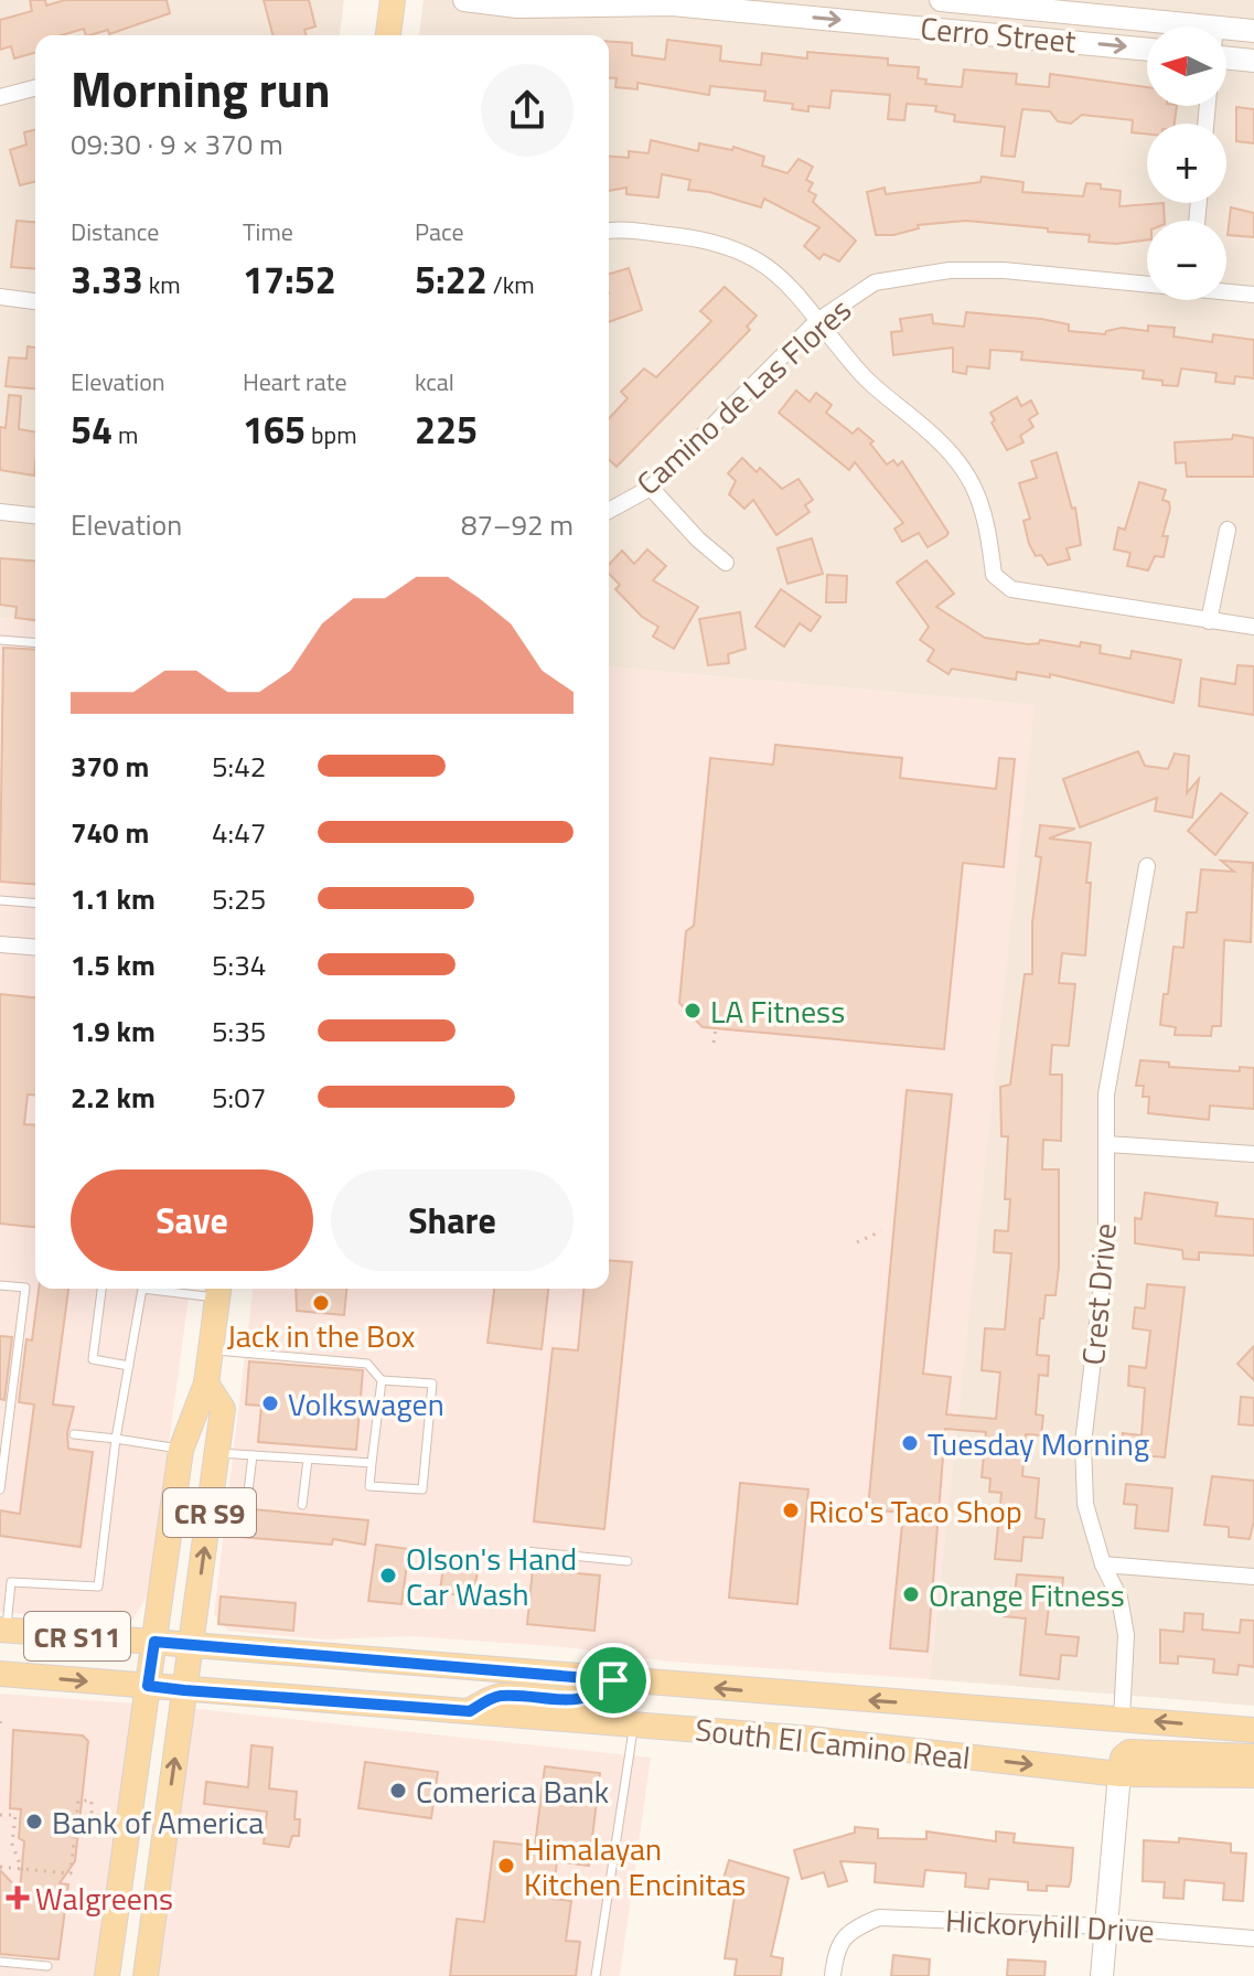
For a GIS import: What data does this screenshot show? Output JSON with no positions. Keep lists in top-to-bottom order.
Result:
{
  "streets": {
    "main road": ["CR S9", "CR S11", "South El Camino Real"],
    "street": [
      "Cerro Street",
      "Camino de Las Flores",
      "Crest Drive",
      "Hickoryhill Drive"
    ]
  },
  "crossings": [
    ["Crest Drive", "South El Camino Real"],
    ["CR S9", "CR S11"],
    ["CR S9", "South El Camino Real"],
    ["CR S11", "South El Camino Real"]
  ],
  "places": {
    "other": [
      "LA Fitness",
      "Jack in the Box",
      "Volkswagen",
      "Tuesday Morning",
      "Rico's Taco Shop",
      "Olson's Hand Car Wash",
      "Orange Fitness",
      "Comerica Bank",
      "Bank of America",
      "Himalayan Kitchen Encinitas"
    ],
    "health": ["Walgreens"]
  },
  "north": "left",
  "page": {
    "map_buttons": ["+", "−"],
    "heading": ["Morning run", "09:30 · 9 × 370 m"],
    "stats": [
      ["Distance", "3.33 km"],
      ["Time", "17:52"],
      ["Pace", "5:22 /km"],
      ["Elevation", "54 m"],
      ["Heart rate", "165 bpm"],
      ["kcal", "225"]
    ],
    "chart": ["Elevation", "87–92 m"],
    "list": [
      {
        "name": "370 m",
        "note": "5:42"
      },
      {
        "name": "740 m",
        "note": "4:47"
      },
      {
        "name": "1.1 km",
        "note": "5:25"
      },
      {
        "name": "1.5 km",
        "note": "5:34"
      },
      {
        "name": "1.9 km",
        "note": "5:35"
      },
      {
        "name": "2.2 km",
        "note": "5:07"
      }
    ],
    "buttons": ["Save", "Share"]
  }
}
